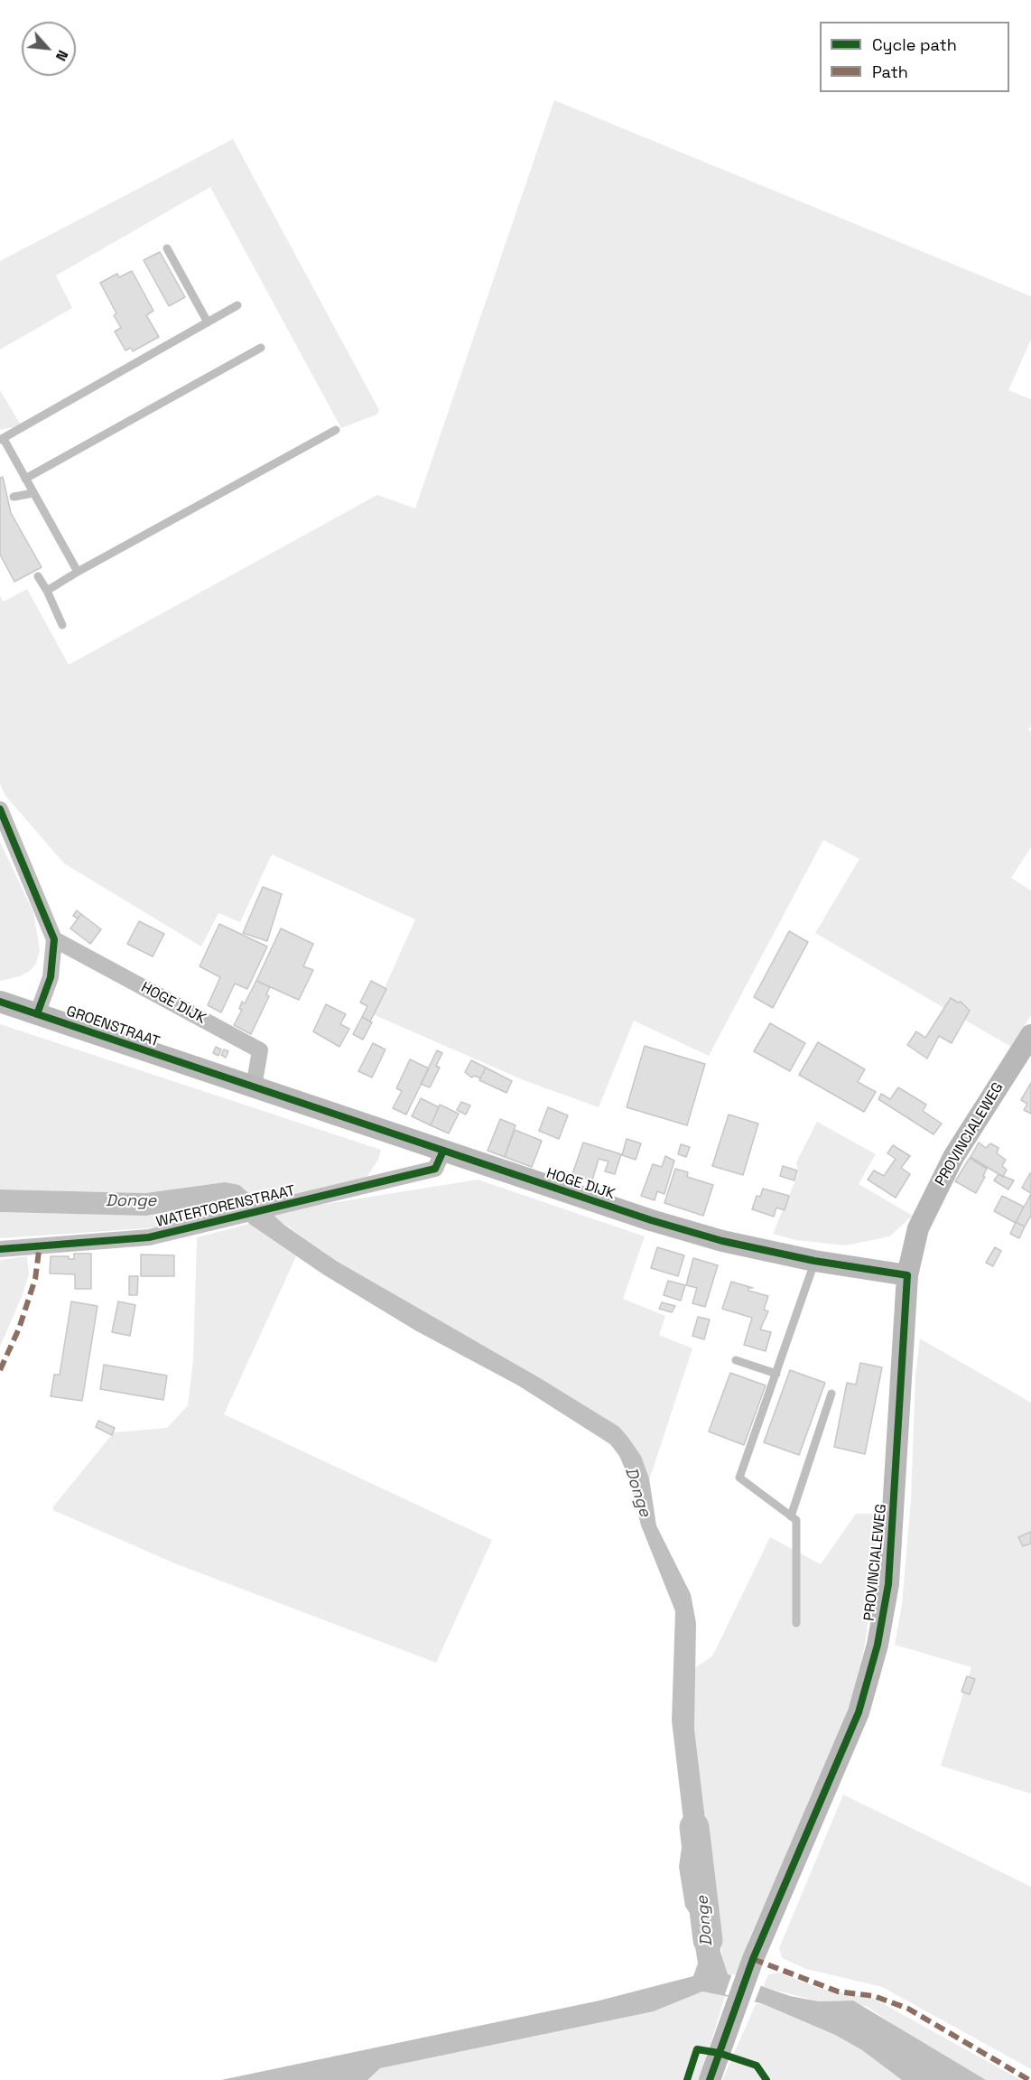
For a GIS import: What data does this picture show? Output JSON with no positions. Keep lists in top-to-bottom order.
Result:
{
  "streets": {
    "street": [
      "HOGE DIJK",
      "GROENSTRAAT",
      "PROVINCIALEWEG",
      "WATERTORENSTRAAT"
    ]
  },
  "crossings": [
    ["HOGE DIJK", "GROENSTRAAT"],
    ["HOGE DIJK", "PROVINCIALEWEG"],
    ["HOGE DIJK", "WATERTORENSTRAAT"]
  ],
  "water": ["Donge"],
  "legend": ["Cycle path", "Path"],
  "north": "bottom right"
}
